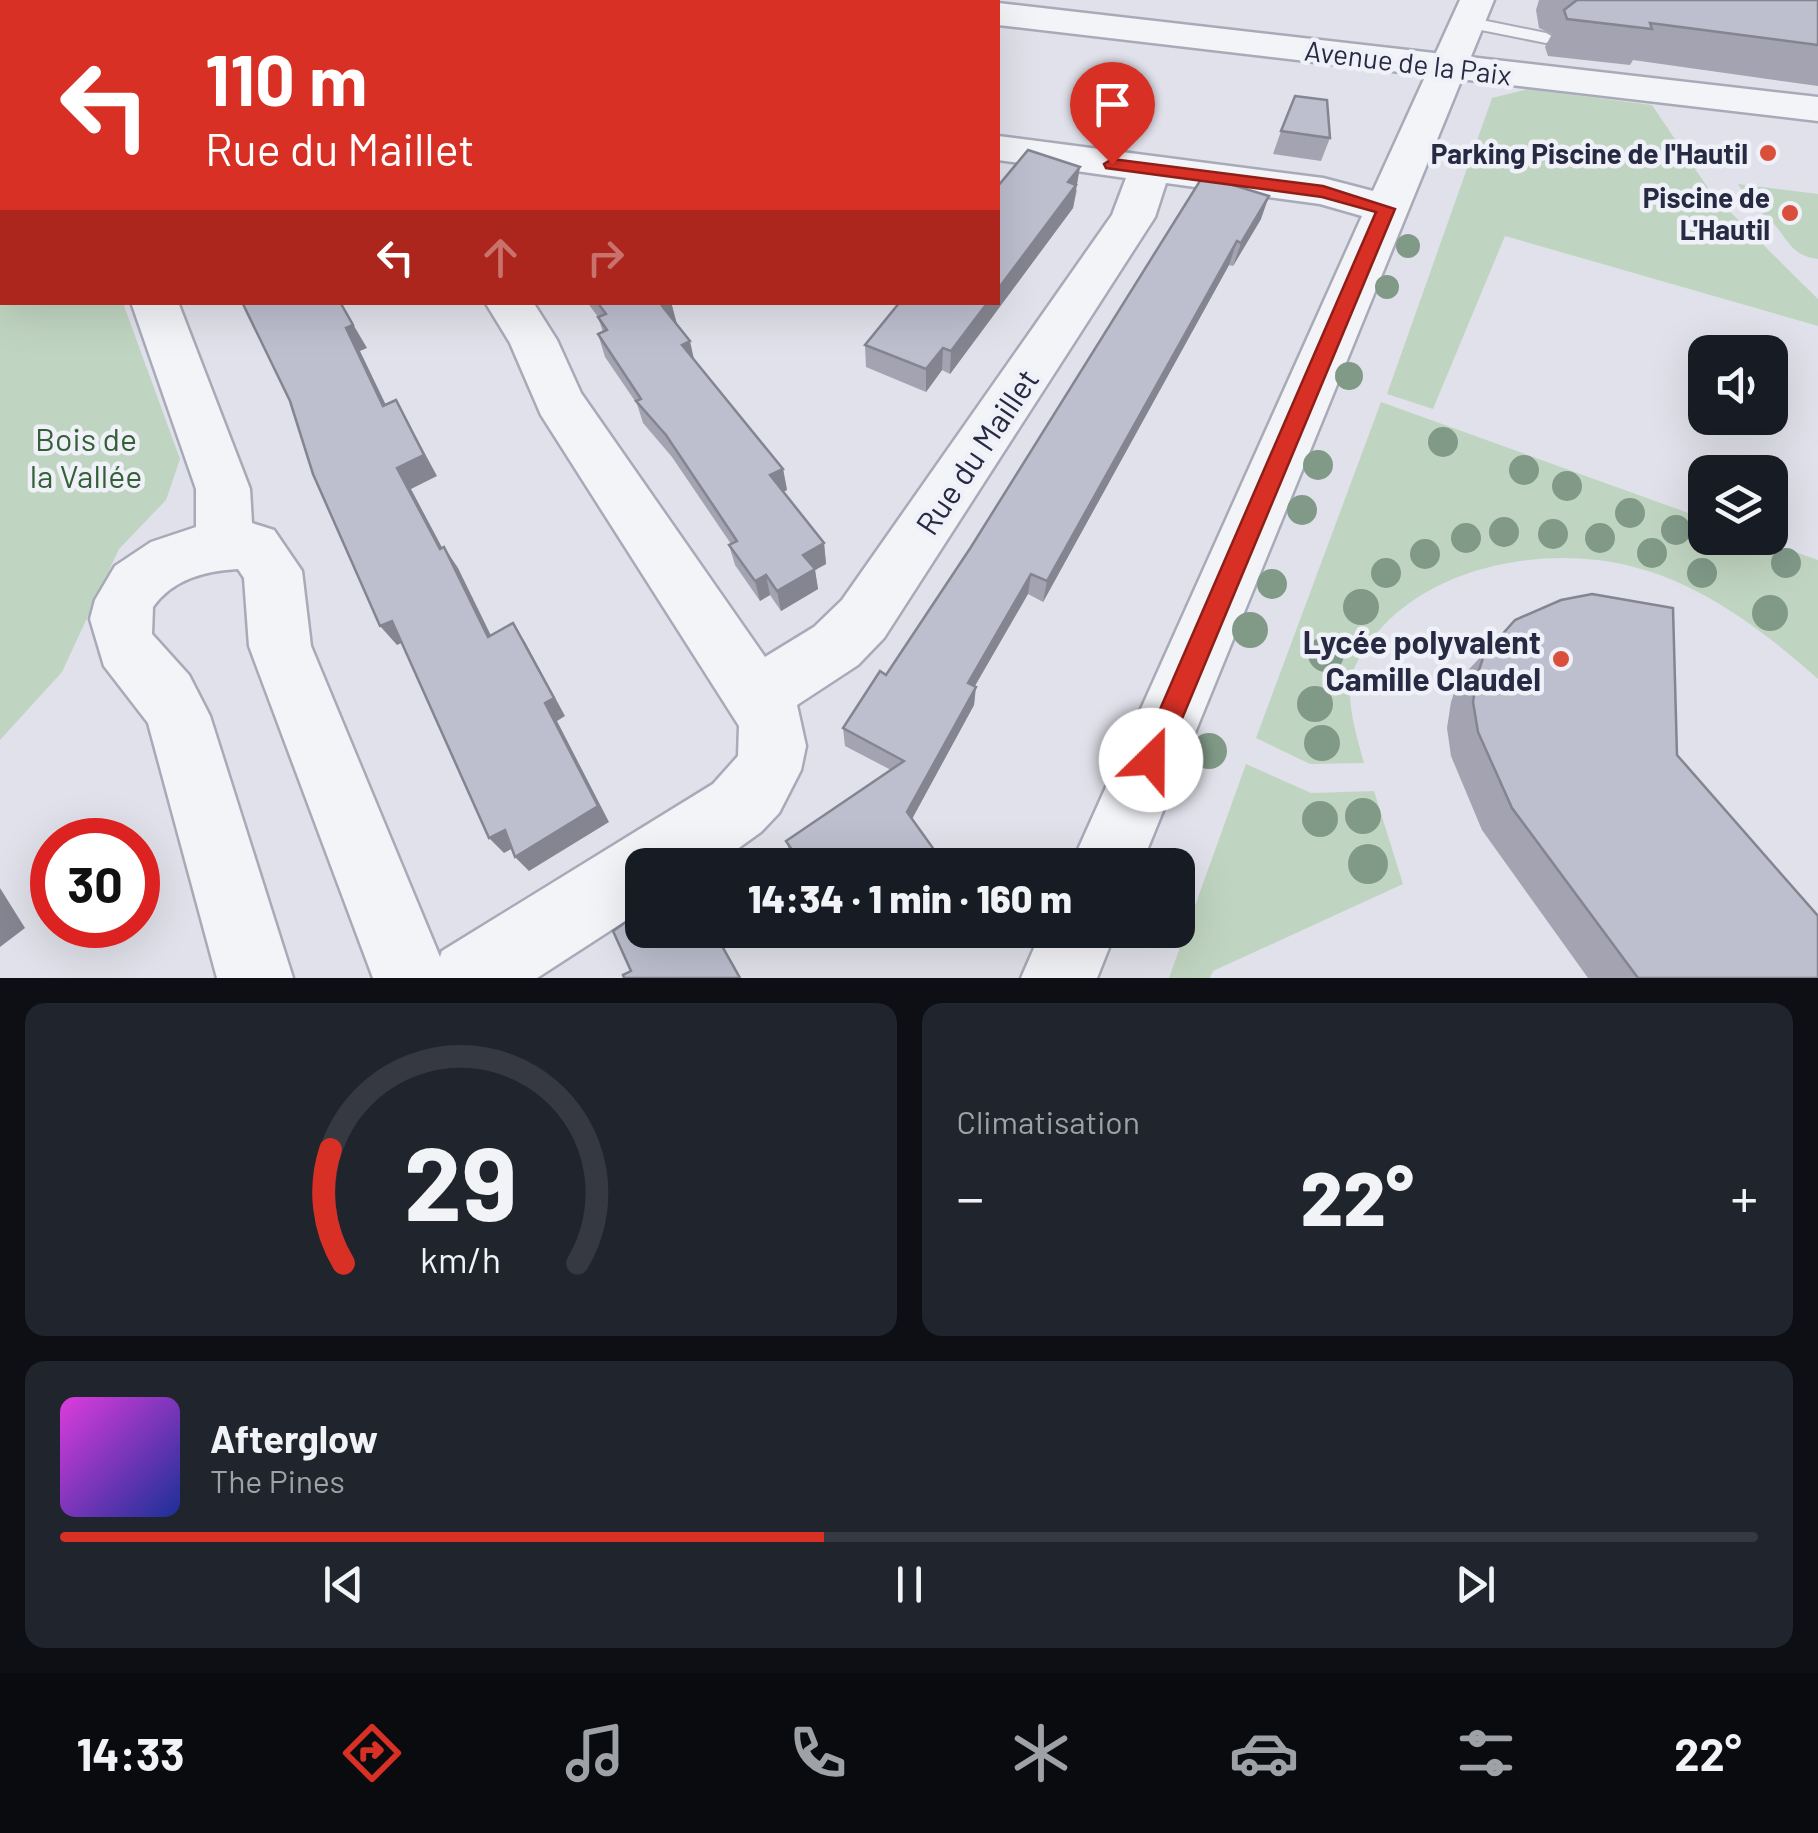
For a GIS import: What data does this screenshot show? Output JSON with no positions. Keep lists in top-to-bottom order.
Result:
{
  "streets": {
    "street": ["Avenue de la Paix", "Rue du Maillet"]
  },
  "parks": ["Bois de la Vallée"],
  "places": ["Parking Piscine de l'Hautil", "Piscine de L'Hautil", "Lycée polyvalent Camille Claudel"],
  "page": {
    "turn": ["110 m", "Rue du Maillet"],
    "limit": "30",
    "trip": "14:34 · 1 min · 160 m",
    "tile": "Climatisation",
    "heat": ["−", "22°", "+"],
    "song": ["Afterglow", "The Pines"],
    "tabs": ["14:33", "22°"],
    "gauge": ["29", "km/h"]
  }
}
